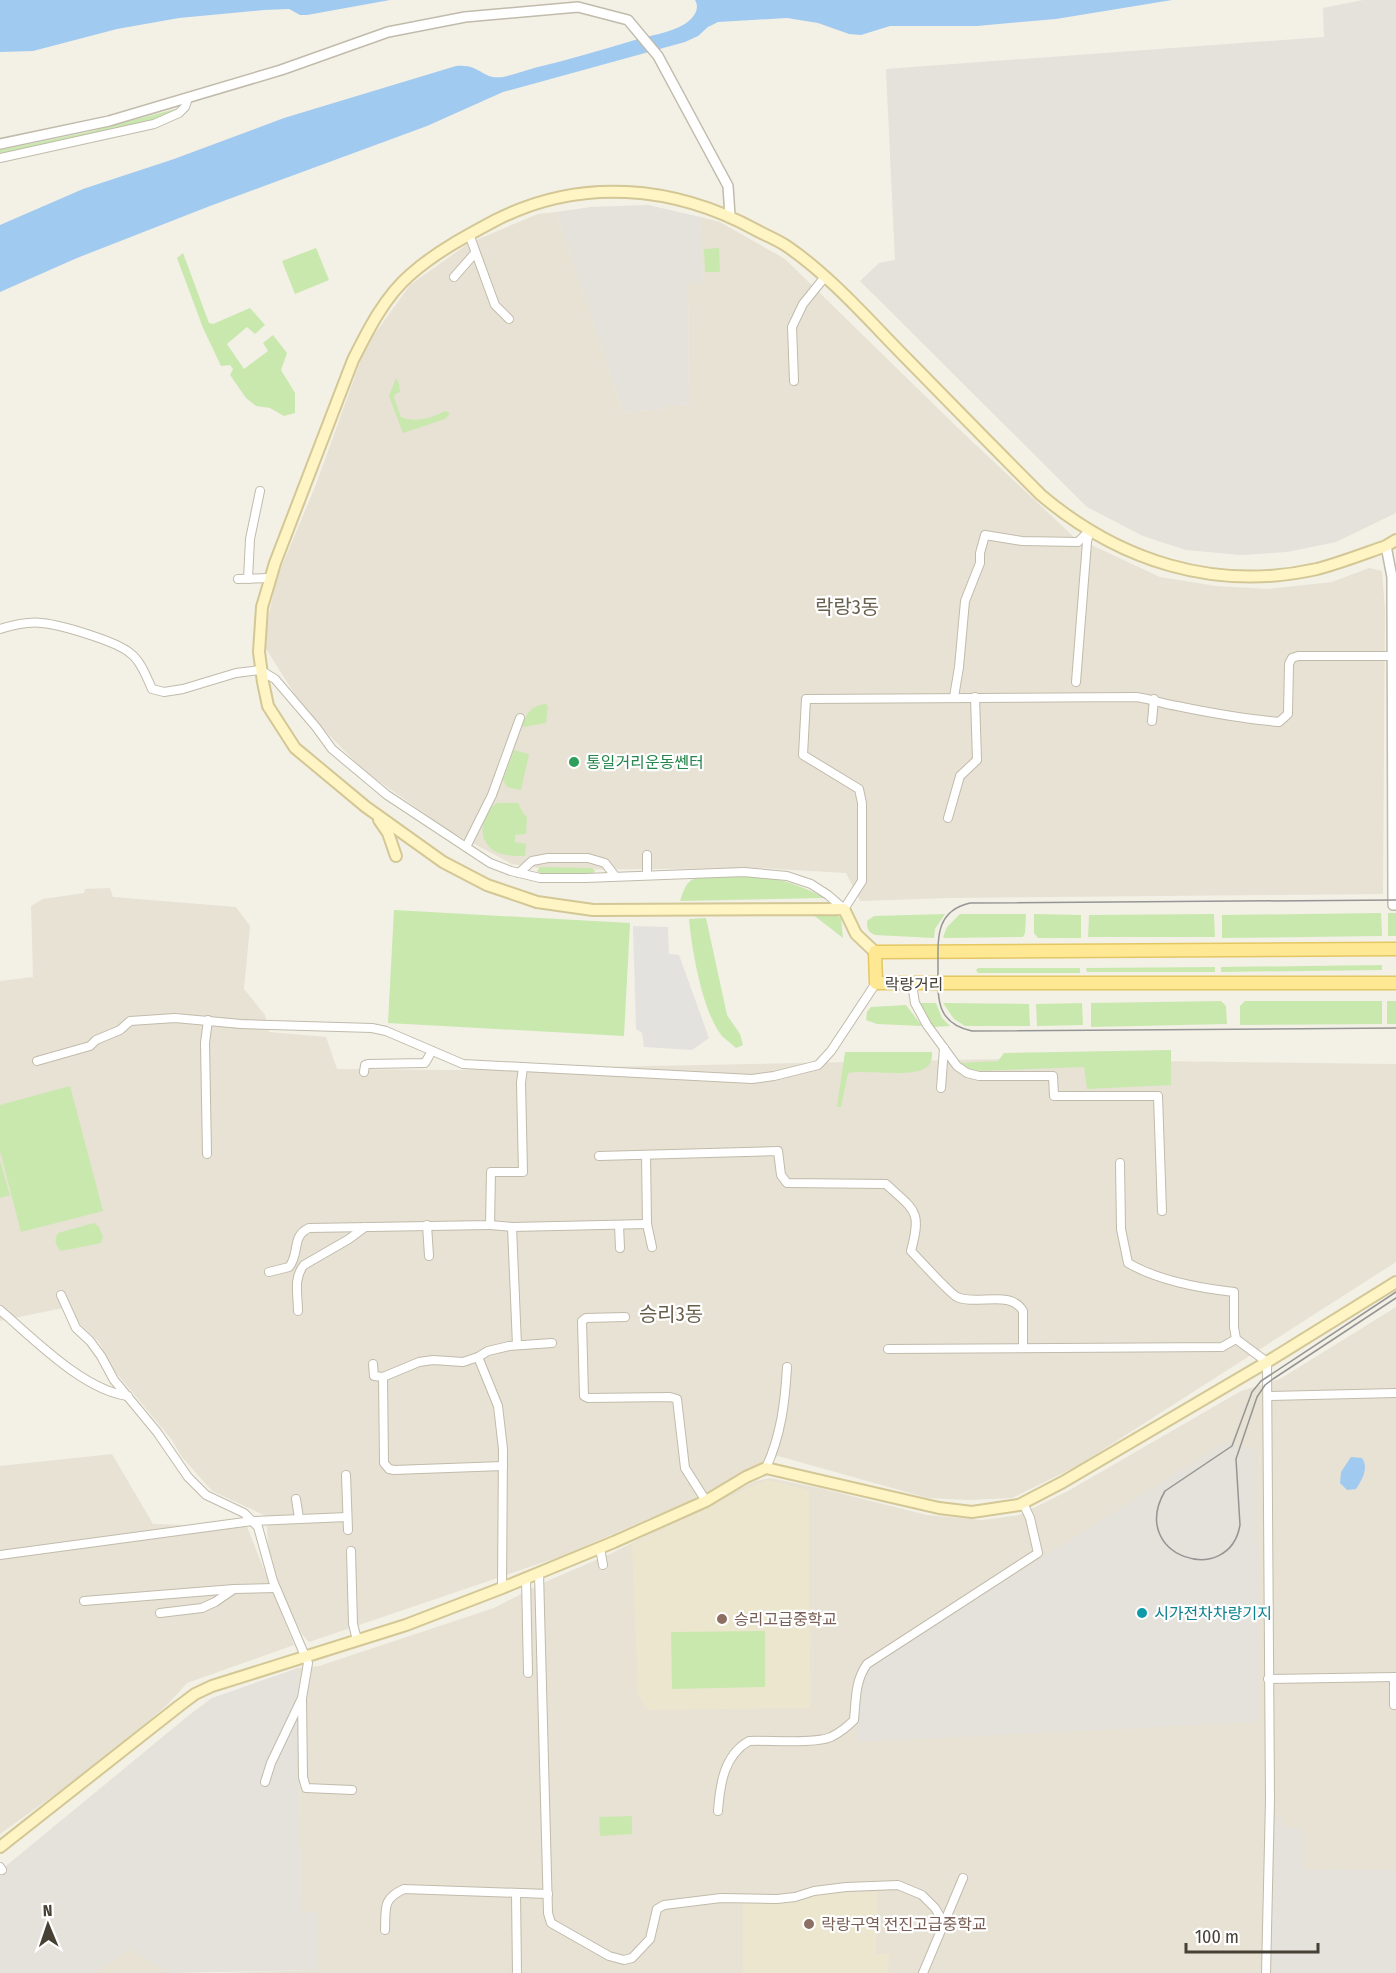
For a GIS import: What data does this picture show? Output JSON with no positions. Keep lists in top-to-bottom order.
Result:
{
  "streets": {
    "main road": ["락랑거리"]
  },
  "districts": ["락랑3동", "승리3동"],
  "places": [
    "통일거리운동쎈터",
    "시가전차차량기지",
    "승리고급중학교",
    "락랑구역 전진고급중학교"
  ],
  "scale_bar": "100 m",
  "north": "top"
}
